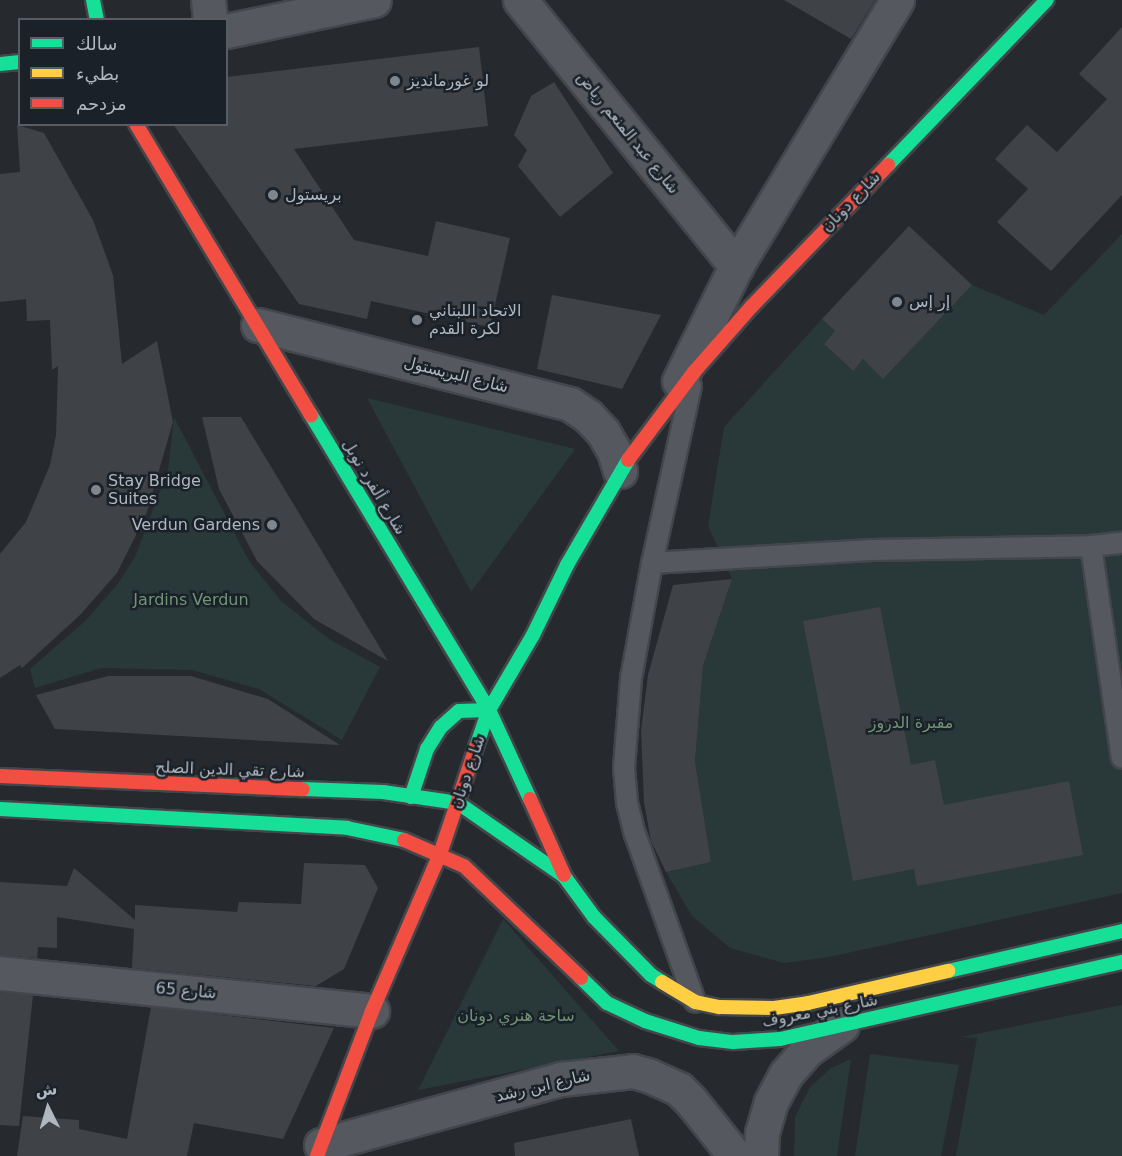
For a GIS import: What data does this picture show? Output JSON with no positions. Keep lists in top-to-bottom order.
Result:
{
  "streets": {
    "main road": [
      "شارع دونان",
      "شارع ألفرد نوبل",
      "شارع تقي الدين الصلح",
      "شارع بني معروف"
    ],
    "street": [
      "شارع عبد المنعم رياض",
      "شارع البريستول",
      "شارع 65",
      "شارع ابن رشد"
    ]
  },
  "crossings": [
    ["شارع عبد المنعم رياض", "شارع دونان"],
    ["شارع دونان", "شارع البريستول"],
    ["شارع دونان", "شارع ألفرد نوبل"],
    ["شارع دونان", "شارع تقي الدين الصلح"],
    ["شارع دونان", "شارع 65"],
    ["شارع دونان", "شارع بني معروف"],
    ["شارع دونان", "شارع ابن رشد"],
    ["شارع البريستول", "شارع ألفرد نوبل"],
    ["شارع ألفرد نوبل", "شارع بني معروف"],
    ["شارع تقي الدين الصلح", "شارع بني معروف"]
  ],
  "parks": ["Jardins Verdun", "مقبرة الدروز", "ساحة هنري دونان"],
  "places": [
    "لو غورمانديز",
    "بريستول",
    "إر إس",
    "الاتحاد اللبناني لكرة القدم",
    "Stay Bridge Suites",
    "Verdun Gardens"
  ],
  "legend": ["سالك", "بطيء", "مزدحم"],
  "north": "top"
}
